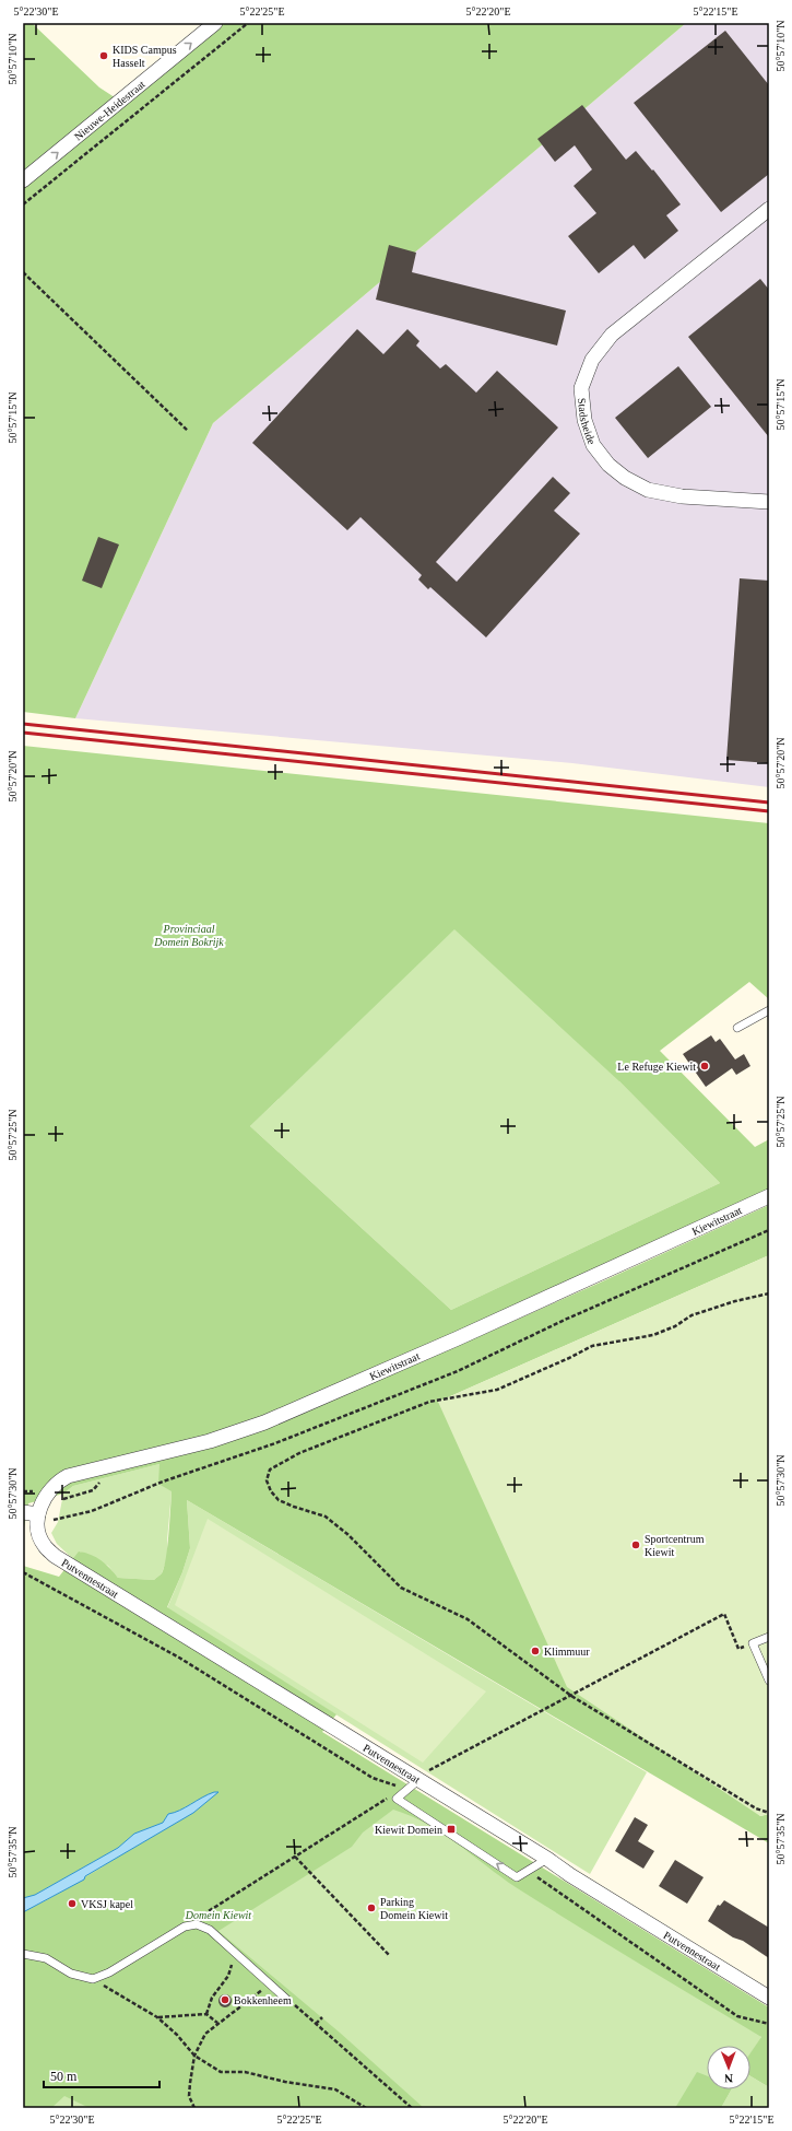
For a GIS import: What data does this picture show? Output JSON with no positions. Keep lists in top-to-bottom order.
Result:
{
  "streets": {
    "street": [
      "Nieuwe-Heidestraat",
      "Stadsheide",
      "Kiewitstraat",
      "Putvennestraat"
    ]
  },
  "crossings": [
    ["Kiewitstraat", "Putvennestraat"]
  ],
  "one_way": ["Nieuwe-Heidestraat"],
  "parks": ["Provinciaal Domein Bokrijk", "Domein Kiewit"],
  "places": {
    "other": [
      "KIDS Campus Hasselt",
      "Le Refuge Kiewit",
      "Sportcentrum Kiewit",
      "Klimmuur",
      "VKSJ kapel",
      "Parking Domein Kiewit",
      "Bokkenheem"
    ],
    "transit": ["Kiewit Domein"]
  },
  "scale_bar": "50 m",
  "north": "bottom",
  "coordinates": [
    "5°22'30\"E",
    "5°22'25\"E",
    "5°22'20\"E",
    "5°22'15\"E",
    "50°57'10\"N",
    "50°57'15\"N",
    "50°57'20\"N",
    "50°57'25\"N",
    "50°57'30\"N",
    "50°57'35\"N"
  ]
}
